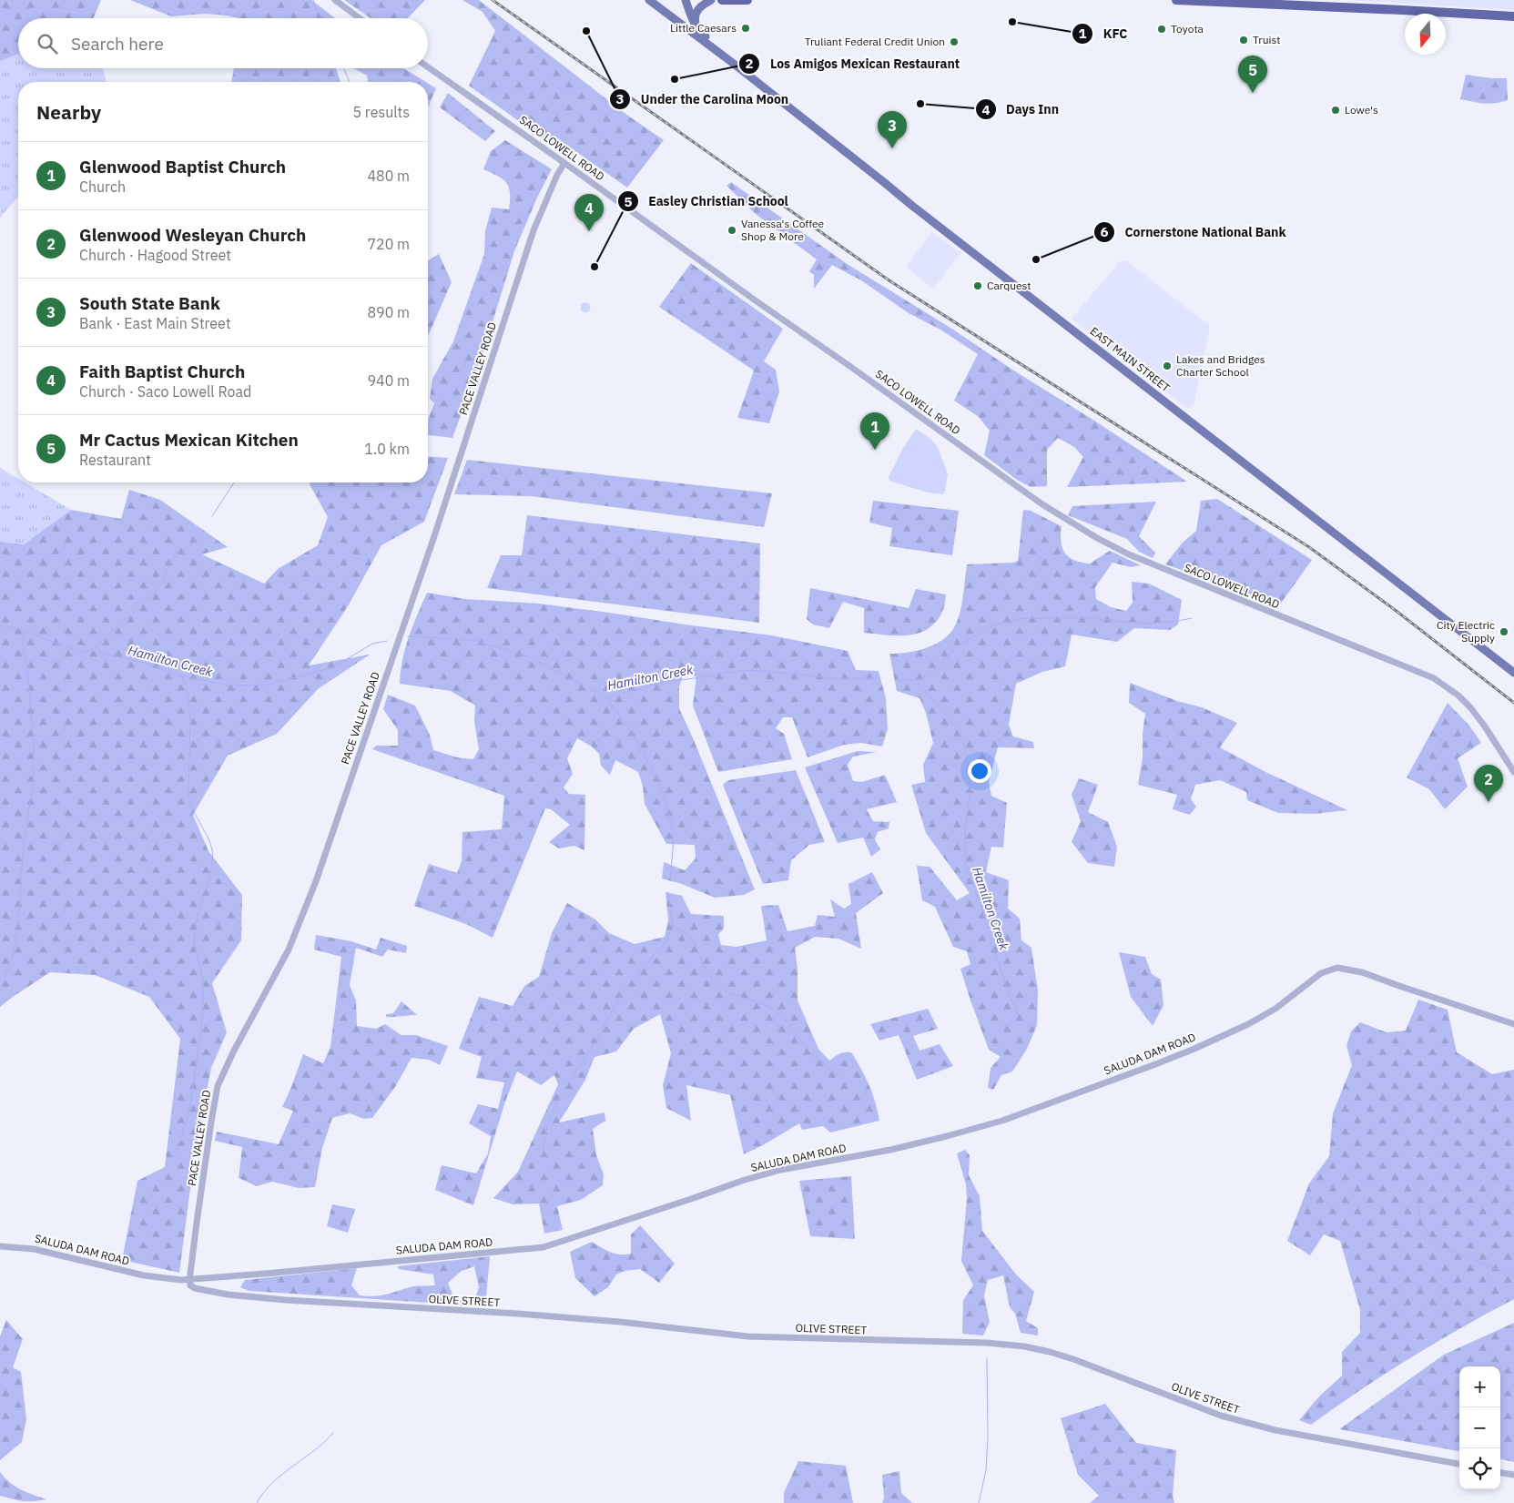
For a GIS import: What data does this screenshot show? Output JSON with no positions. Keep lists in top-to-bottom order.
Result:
{
  "streets": {
    "main road": ["EAST MAIN STREET"],
    "street": [
      "SACO LOWELL ROAD",
      "PACE VALLEY ROAD",
      "SALUDA DAM ROAD",
      "OLIVE STREET"
    ]
  },
  "crossings": [
    ["SACO LOWELL ROAD", "PACE VALLEY ROAD"],
    ["PACE VALLEY ROAD", "SALUDA DAM ROAD"],
    ["PACE VALLEY ROAD", "OLIVE STREET"],
    ["SALUDA DAM ROAD", "OLIVE STREET"]
  ],
  "water": ["Hamilton Creek"],
  "places": [
    "KFC",
    "Little Caesars",
    "Toyota",
    "Under the Carolina Moon",
    "Truist",
    "Truliant Federal Credit Union",
    "Los Amigos Mexican Restaurant",
    "Days Inn",
    "Lowe's",
    "Vanessa's Coffee Shop & More",
    "Cornerstone National Bank",
    "Easley Christian School",
    "Carquest",
    "Lakes and Bridges Charter School",
    "City Electric Supply"
  ],
  "north": "bottom",
  "page": {
    "search": "Search here",
    "pins": [
      "5",
      "3",
      "4",
      "1",
      "2"
    ],
    "heading": ["Nearby", "5 results"],
    "list": [
      {
        "mark": "1",
        "name": "Glenwood Baptist Church",
        "note": "Church",
        "value": "480 m"
      },
      {
        "mark": "2",
        "name": "Glenwood Wesleyan Church",
        "note": "Church · Hagood Street",
        "value": "720 m"
      },
      {
        "mark": "3",
        "name": "South State Bank",
        "note": "Bank · East Main Street",
        "value": "890 m"
      },
      {
        "mark": "4",
        "name": "Faith Baptist Church",
        "note": "Church · Saco Lowell Road",
        "value": "940 m"
      },
      {
        "mark": "5",
        "name": "Mr Cactus Mexican Kitchen",
        "note": "Restaurant",
        "value": "1.0 km"
      }
    ],
    "map_buttons": ["+", "−"]
  }
}
